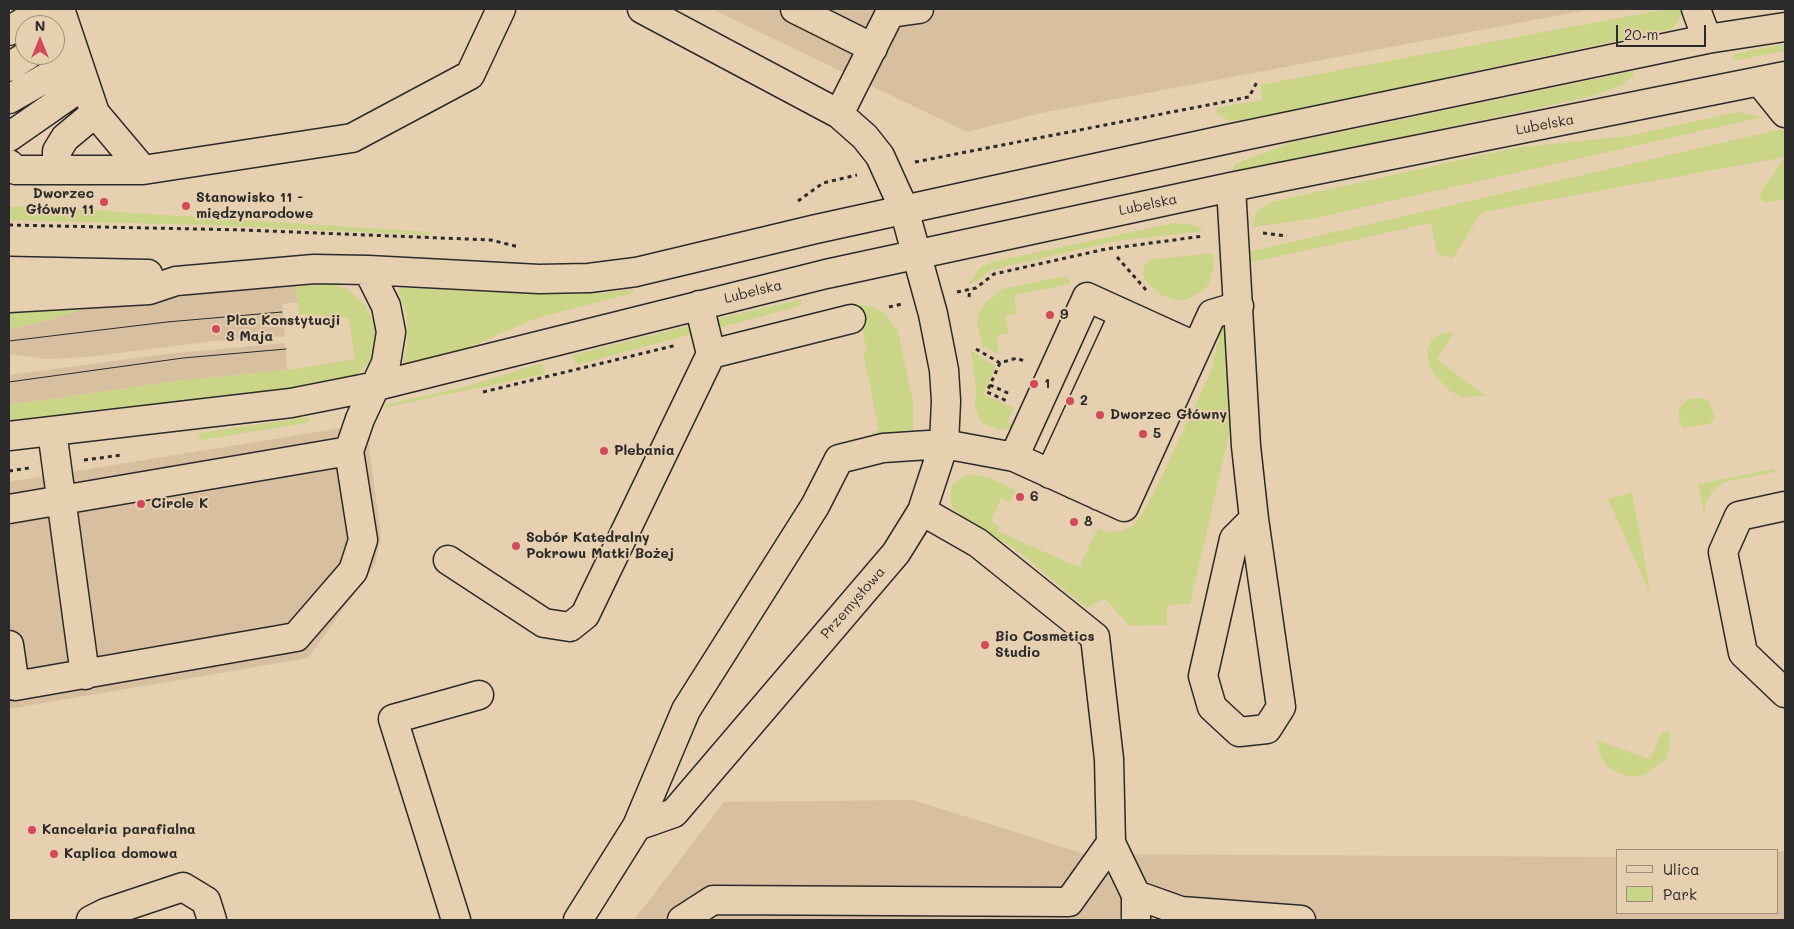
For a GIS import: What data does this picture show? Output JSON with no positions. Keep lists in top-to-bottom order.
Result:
{
  "streets": {
    "street": ["Lubelska", "Przemysłowa"]
  },
  "crossings": [
    ["Lubelska", "Przemysłowa"]
  ],
  "places": [
    "Dworzec Główny 11",
    "Stanowisko 11 - międzynarodowe",
    "9",
    "Plac Konstytucji 3 Maja",
    "1",
    "2",
    "Dworzec Główny",
    "5",
    "Plebania",
    "6",
    "Circle K",
    "8",
    "Sobór Katedralny Pokrowu Matki Bożej",
    "Bio Cosmetics Studio",
    "Kancelaria parafialna",
    "Kaplica domowa"
  ],
  "legend": ["Ulica", "Park"],
  "scale_bar": "20 m",
  "north": "top"
}
